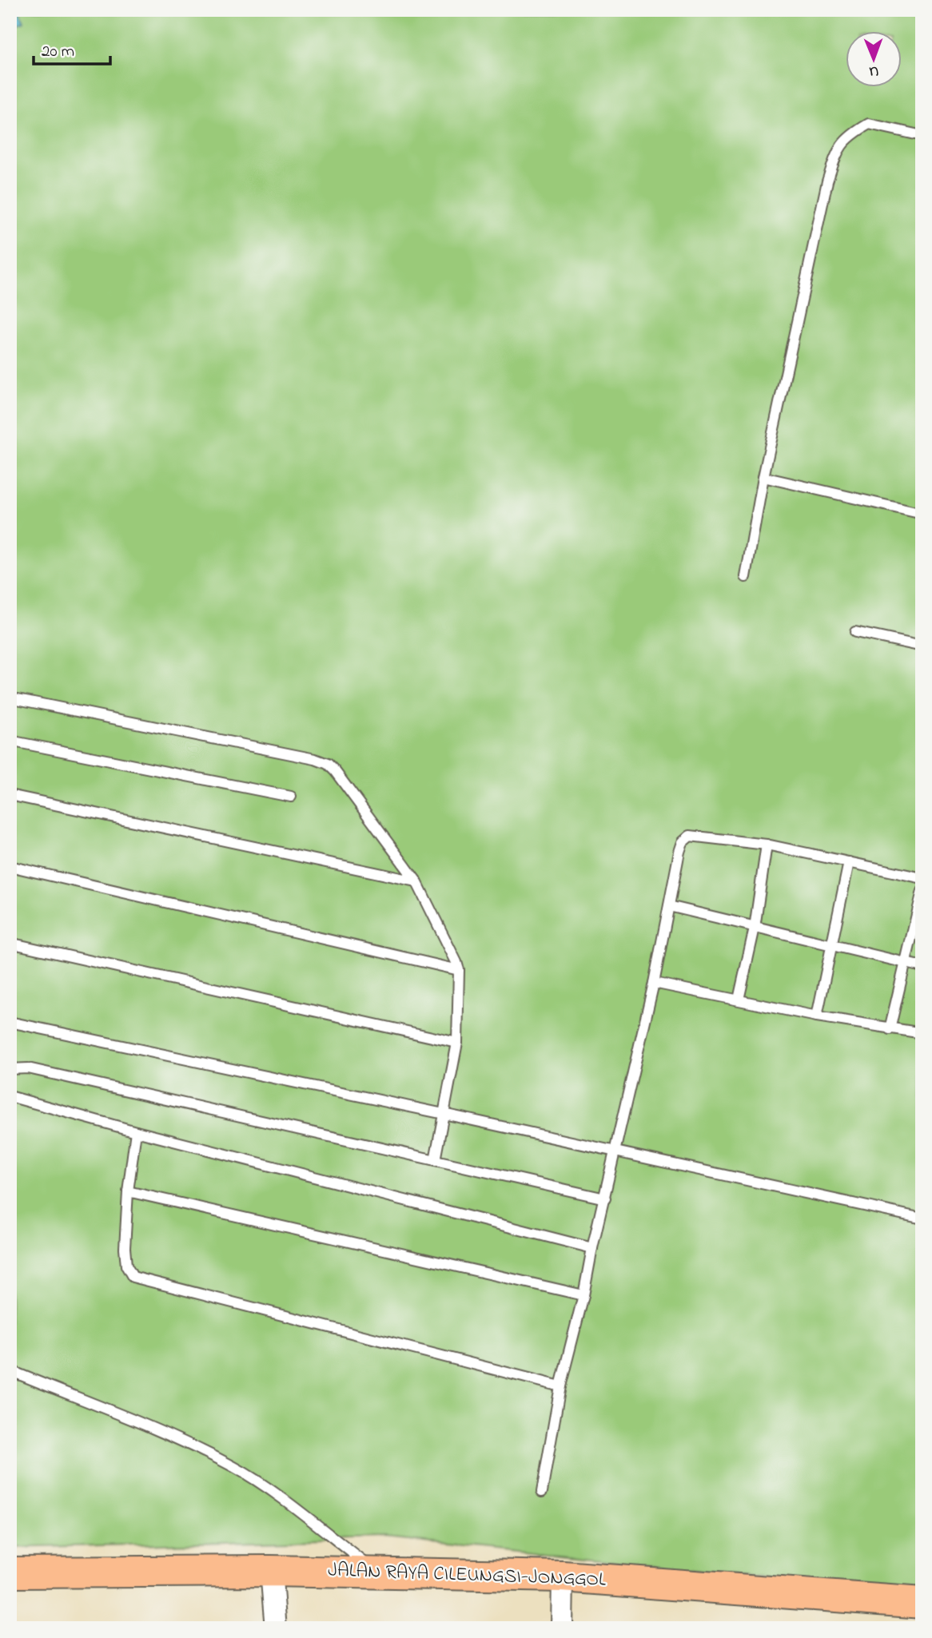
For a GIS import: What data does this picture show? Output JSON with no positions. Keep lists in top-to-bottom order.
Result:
{
  "streets": {
    "main road": ["JALAN RAYA CILEUNGSI-JONGGOL"]
  },
  "scale_bar": "20 m",
  "north": "bottom"
}
